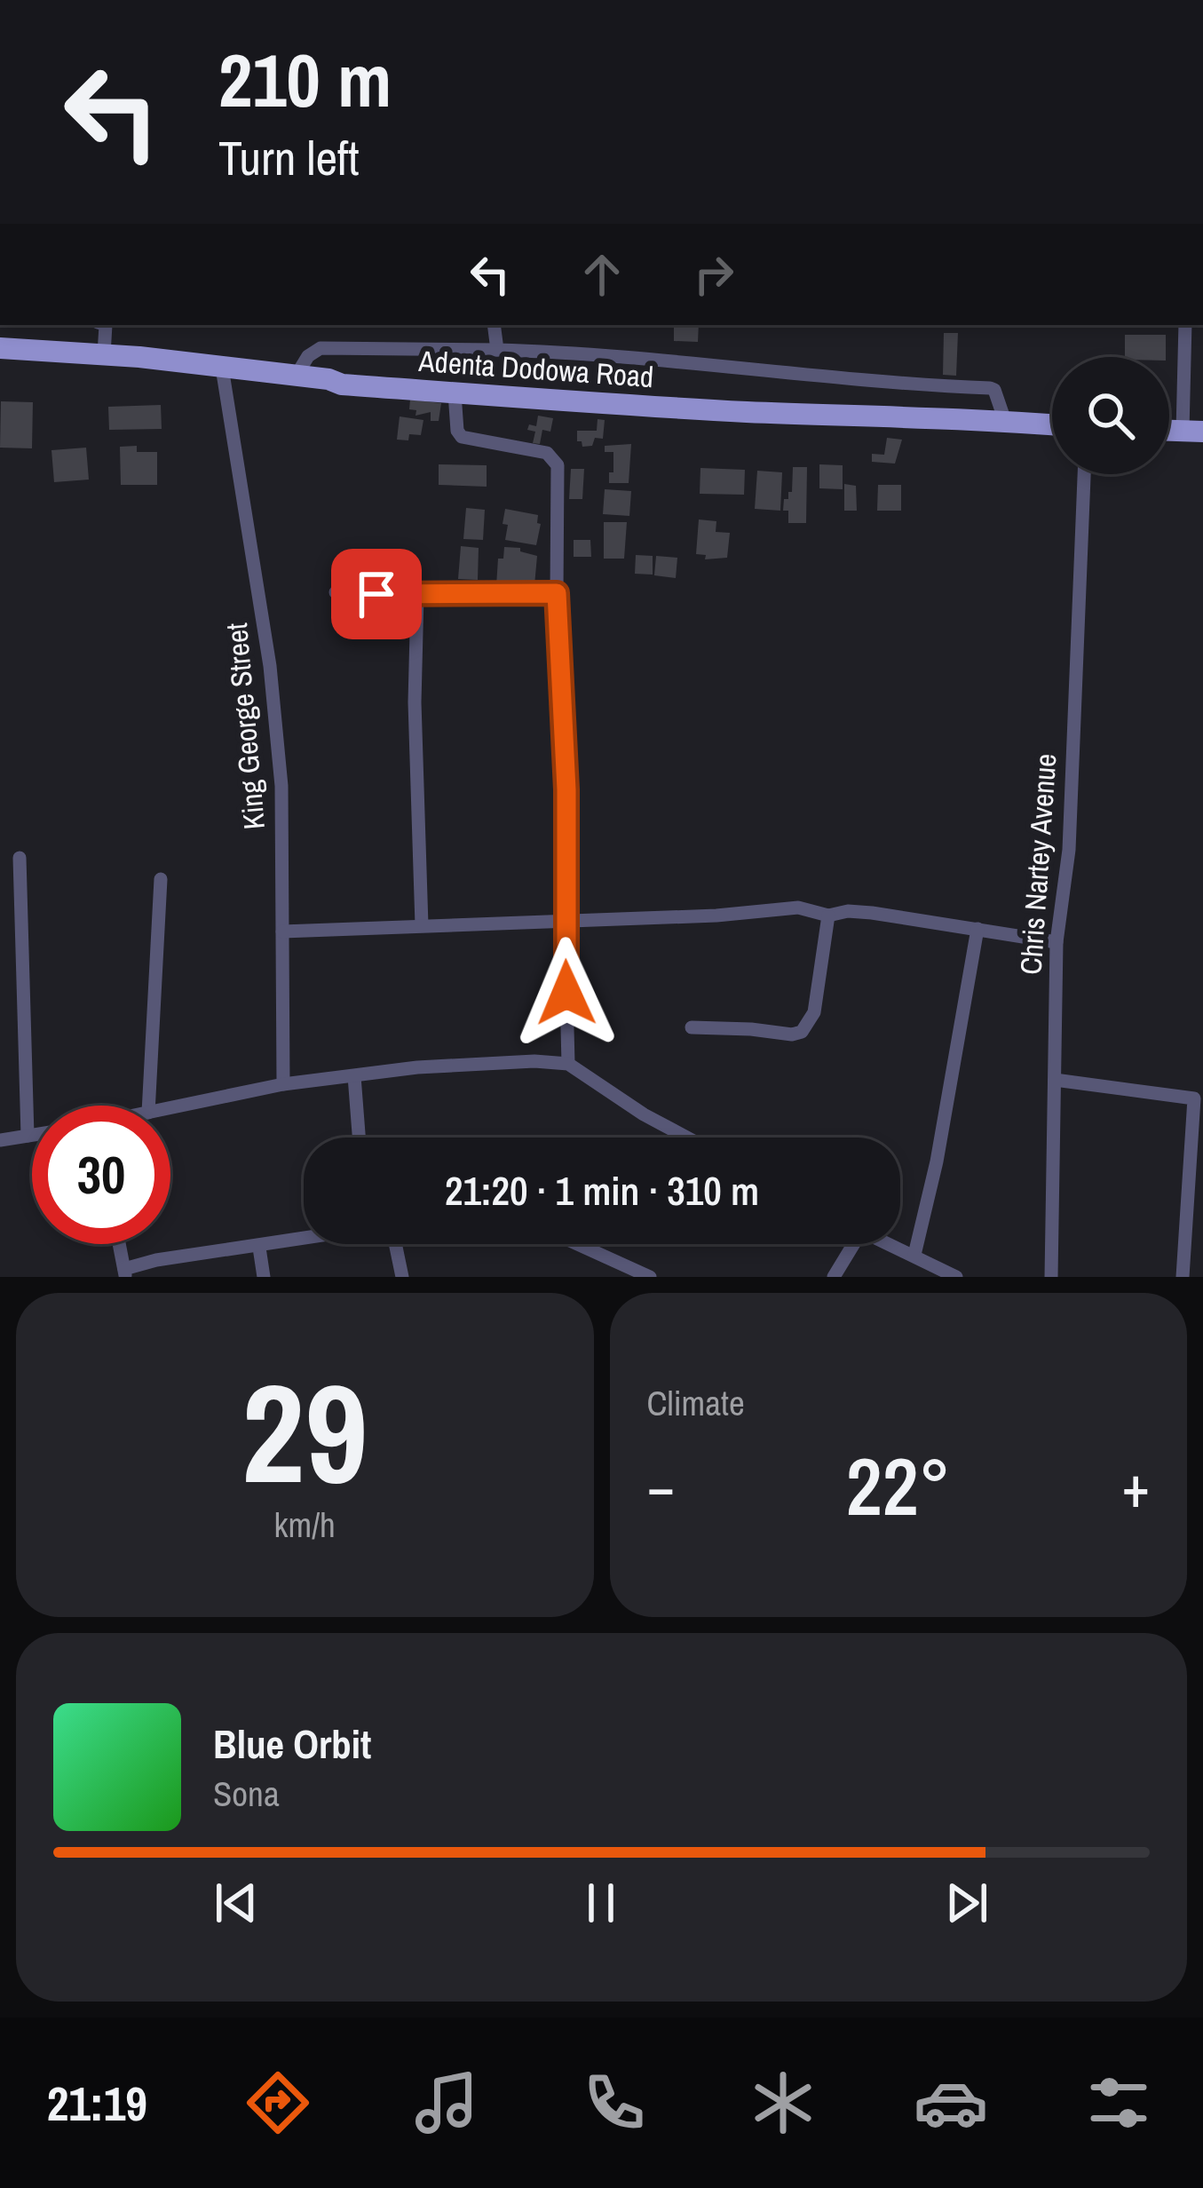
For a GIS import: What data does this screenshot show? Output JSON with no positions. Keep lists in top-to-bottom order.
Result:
{
  "streets": {
    "main road": ["Adenta Dodowa Road"],
    "street": ["King George Street", "Chris Nartey Avenue"]
  },
  "crossings": [
    ["Adenta Dodowa Road", "King George Street"]
  ],
  "page": {
    "turn": ["210 m", "Turn left"],
    "limit": "30",
    "trip": "21:20 · 1 min · 310 m",
    "tile": [
      ["29", "km/h"],
      "Climate"
    ],
    "heat": ["−", "22°", "+"],
    "song": ["Blue Orbit", "Sona"],
    "tabs": "21:19"
  }
}
